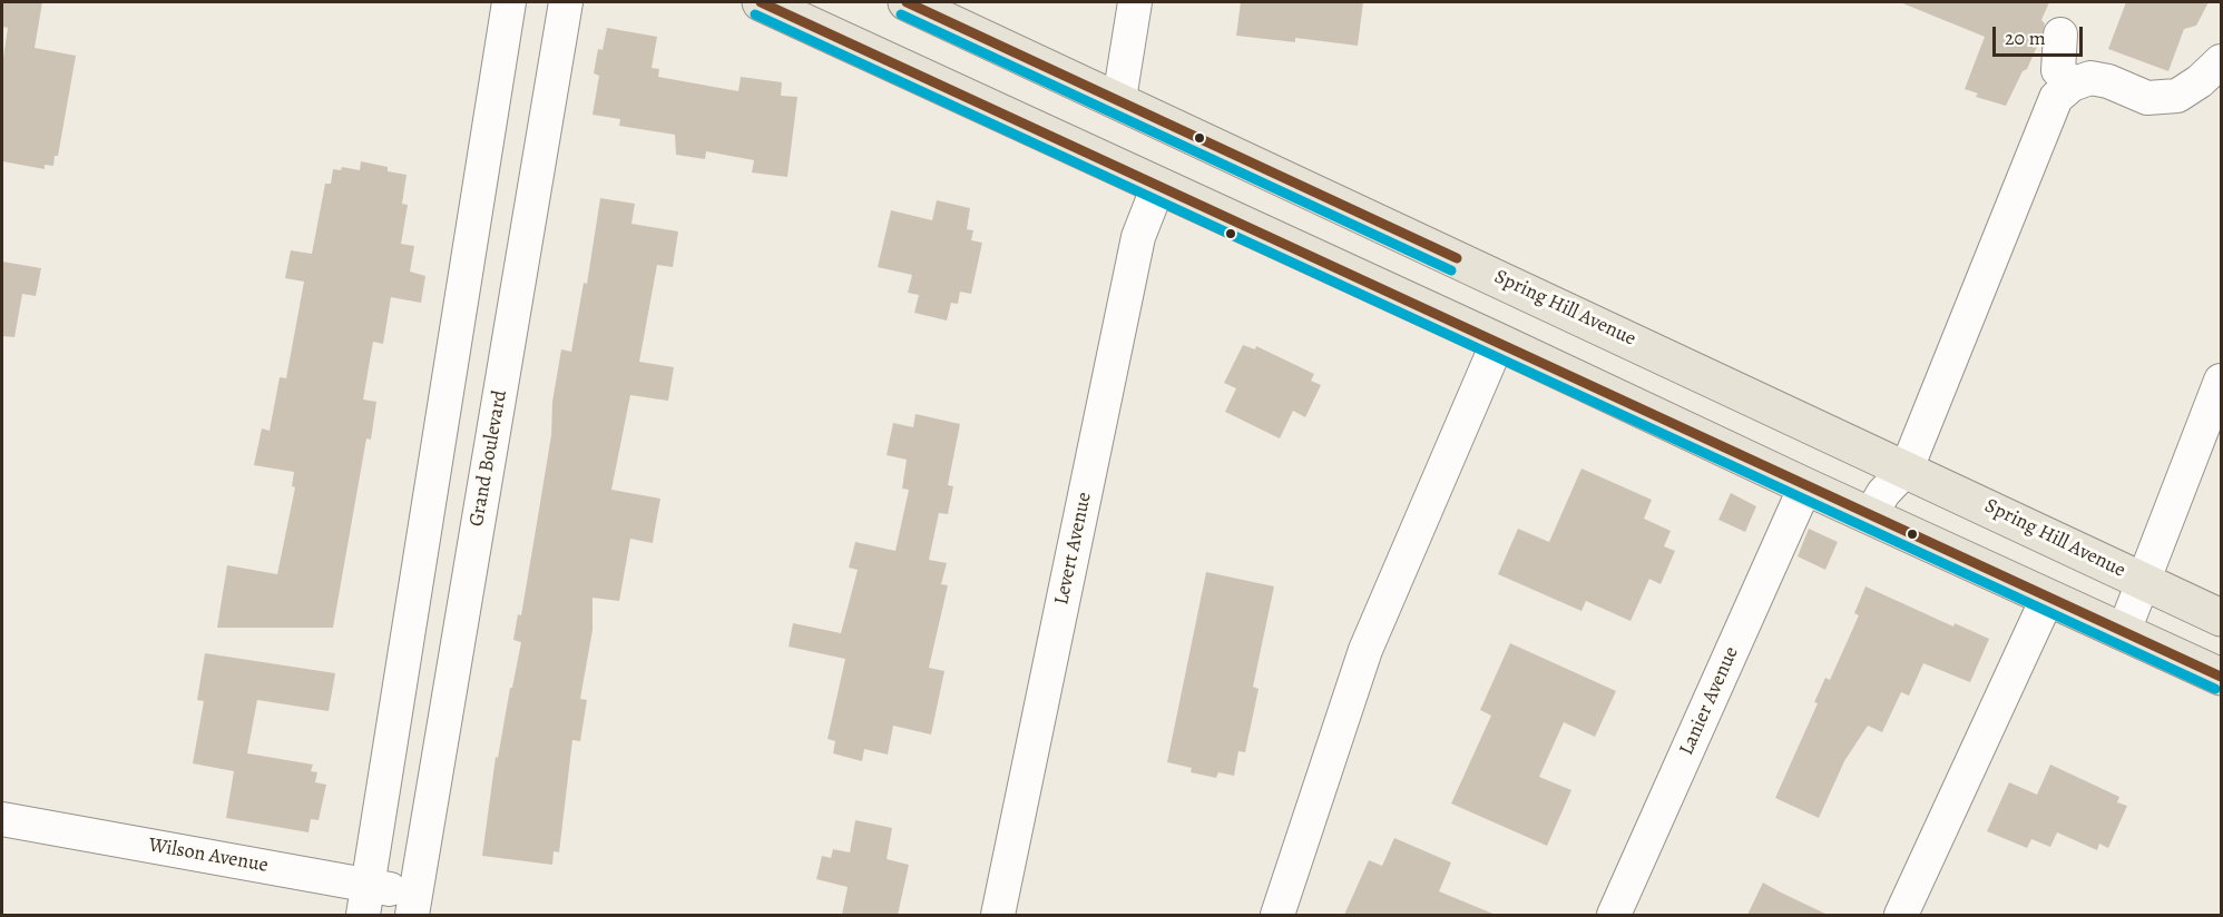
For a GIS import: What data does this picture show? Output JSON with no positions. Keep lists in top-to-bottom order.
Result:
{
  "streets": {
    "main road": ["Spring Hill Avenue"],
    "street": [
      "Grand Boulevard",
      "Levert Avenue",
      "Lanier Avenue",
      "Wilson Avenue"
    ]
  },
  "crossings": [
    ["Grand Boulevard", "Wilson Avenue"]
  ],
  "scale_bar": "20 m"
}
